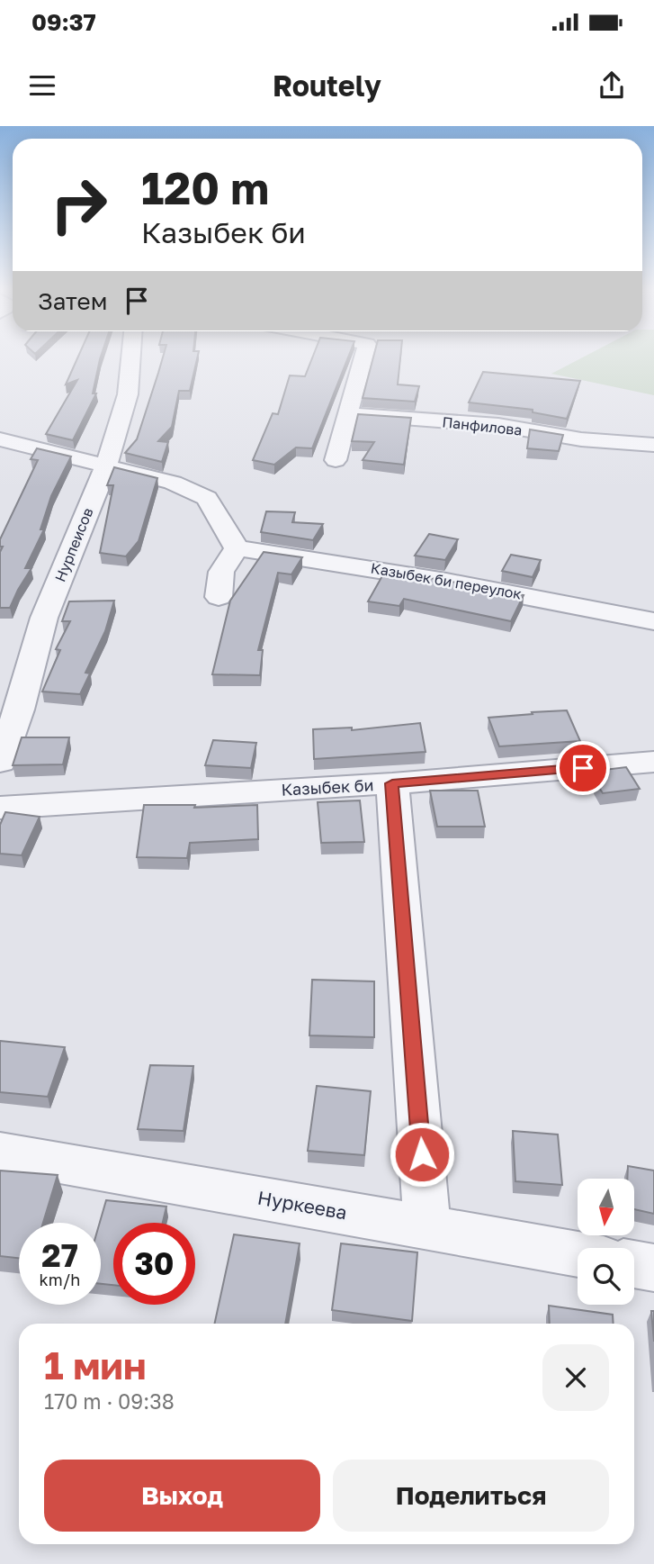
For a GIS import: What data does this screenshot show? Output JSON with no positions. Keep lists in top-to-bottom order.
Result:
{
  "streets": {
    "street": [
      "Панфилова",
      "Нурпеисов",
      "Казыбек би переулок",
      "Казыбек би",
      "Нуркеева"
    ]
  },
  "north": "bottom",
  "page": {
    "status": "09:37",
    "header": "Routely",
    "turn": ["120 m", "Казыбек би"],
    "then": "Затем",
    "speed": "27 km/h",
    "limit": "30",
    "heading": ["1 мин", "170 m · 09:38"],
    "buttons": ["Выход", "Поделиться"]
  }
}
